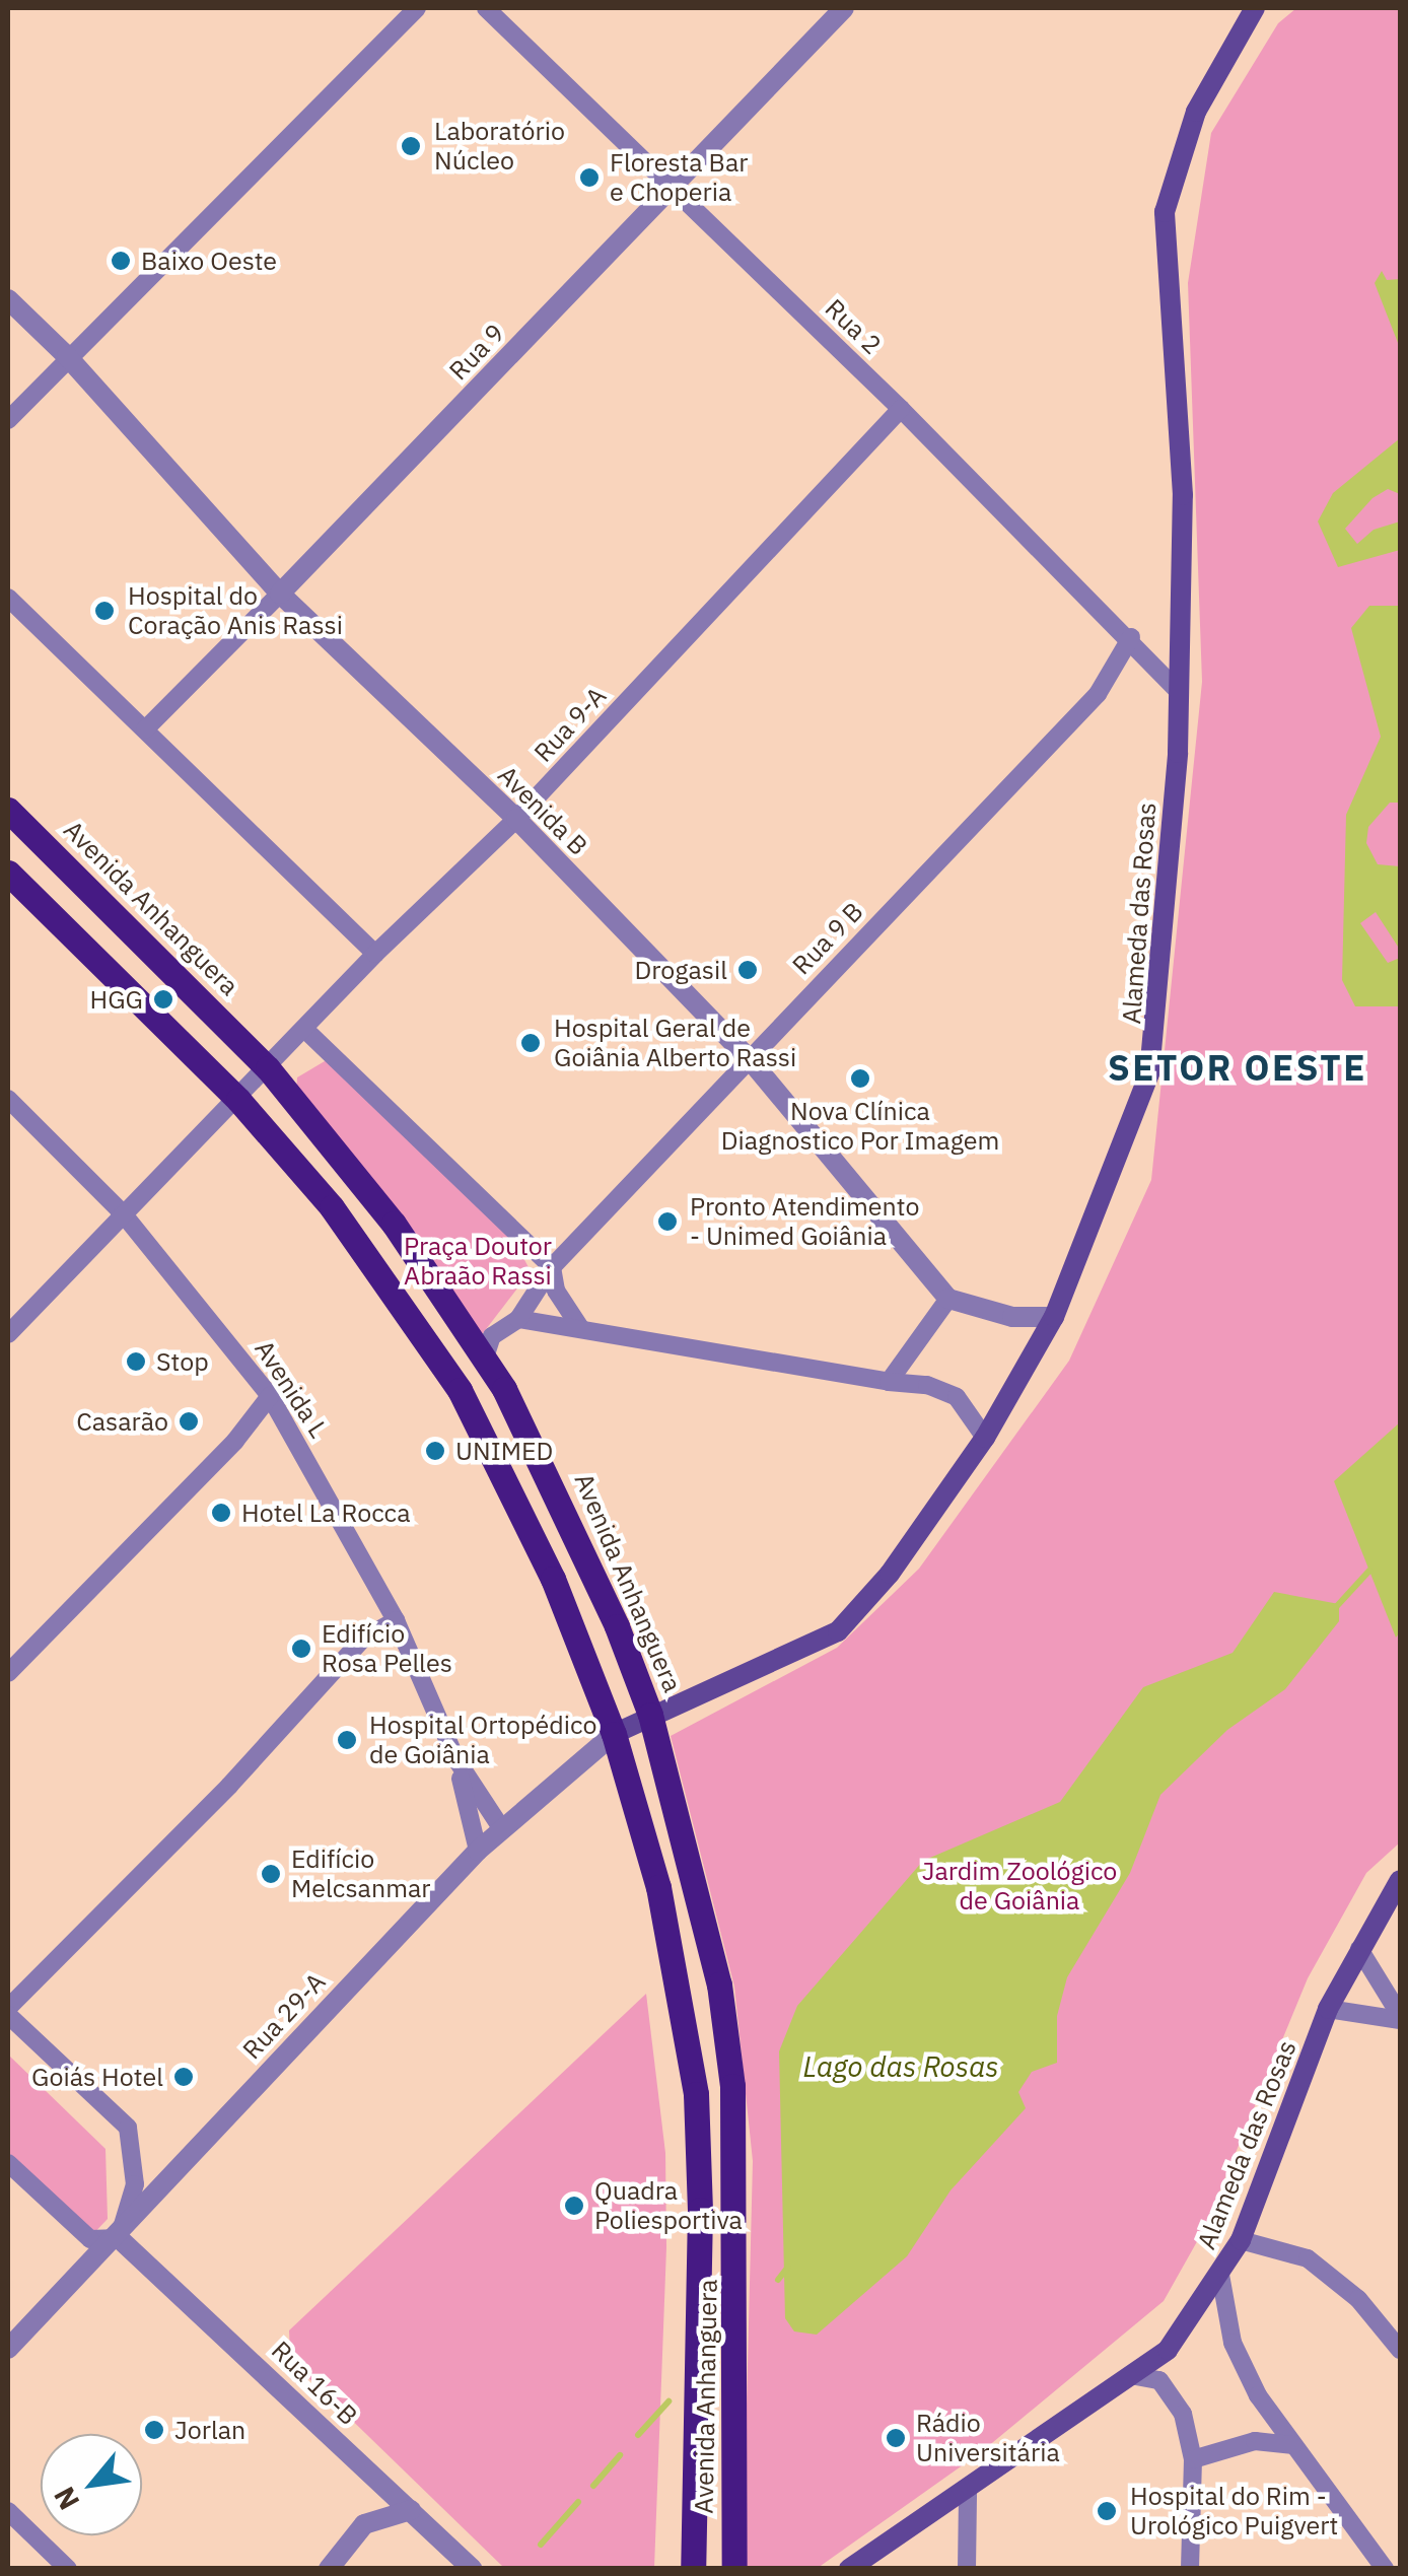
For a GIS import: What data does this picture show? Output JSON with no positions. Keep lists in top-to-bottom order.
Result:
{
  "streets": {
    "main road": ["Avenida Anhanguera", "Alameda das Rosas"],
    "street": [
      "Rua 2",
      "Rua 9",
      "Rua 9-A",
      "Avenida B",
      "Rua 9 B",
      "Avenida L",
      "Rua 29-A",
      "Rua 16-B"
    ]
  },
  "crossings": [
    ["Rua 2", "Rua 9"],
    ["Rua 2", "Rua 9-A"],
    ["Rua 2", "Alameda das Rosas"],
    ["Rua 2", "Rua 9 B"],
    ["Rua 9", "Avenida B"],
    ["Rua 9-A", "Avenida B"],
    ["Rua 9-A", "Avenida Anhanguera"],
    ["Avenida B", "Rua 9 B"],
    ["Avenida Anhanguera", "Alameda das Rosas"],
    ["Avenida Anhanguera", "Rua 29-A"],
    ["Alameda das Rosas", "Rua 29-A"],
    ["Avenida L", "Rua 29-A"],
    ["Rua 29-A", "Rua 16-B"]
  ],
  "districts": ["SETOR OESTE"],
  "water": ["Lago das Rosas"],
  "parks": ["Praça Doutor Abraão Rassi", "Jardim Zoológico de Goiânia"],
  "places": [
    "Laboratório Núcleo",
    "Floresta Bar e Choperia",
    "Baixo Oeste",
    "Hospital do Coração Anis Rassi",
    "Drogasil",
    "HGG",
    "Hospital Geral de Goiânia Alberto Rassi",
    "Nova Clínica Diagnostico Por Imagem",
    "Pronto Atendimento - Unimed Goiânia",
    "Stop",
    "Casarão",
    "UNIMED",
    "Hotel La Rocca",
    "Edifício Rosa Pelles",
    "Hospital Ortopédico de Goiânia",
    "Edifício Melcsanmar",
    "Goiás Hotel",
    "Quadra Poliesportiva",
    "Jorlan",
    "Rádio Universitária",
    "Hospital do Rim - Urológico Puigvert"
  ],
  "north": "bottom left"
}
